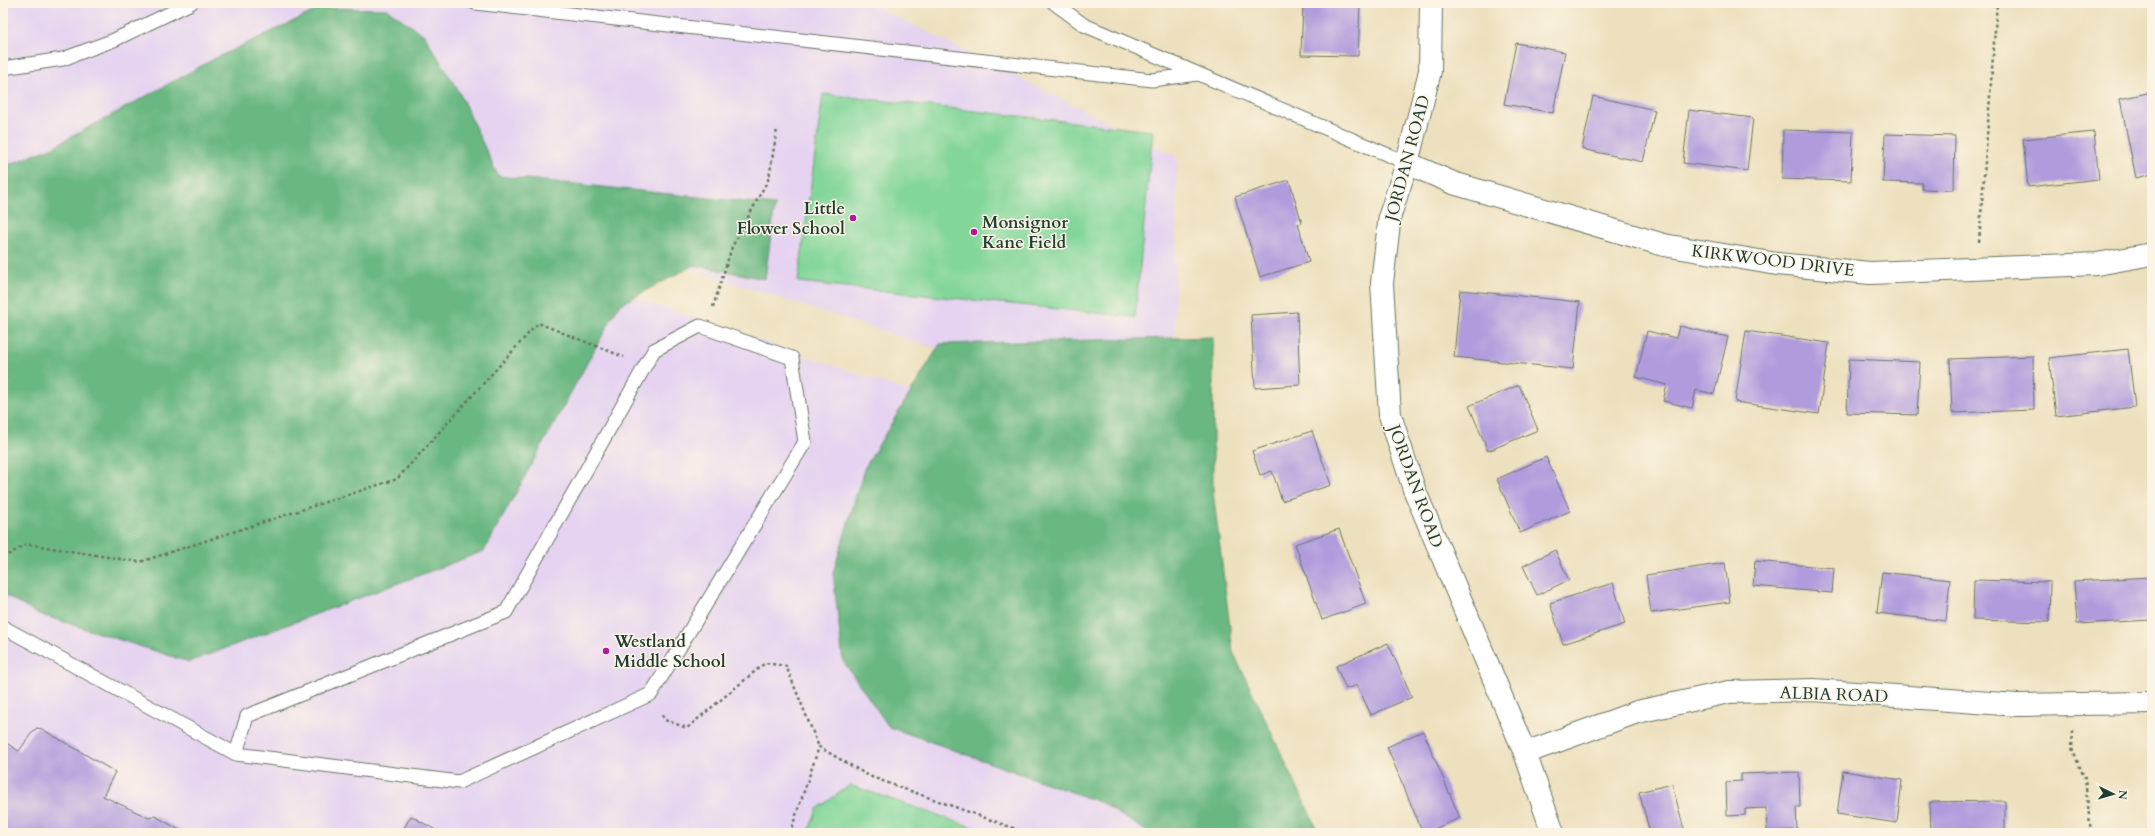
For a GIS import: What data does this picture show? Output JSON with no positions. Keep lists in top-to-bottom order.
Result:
{
  "streets": {
    "street": ["JORDAN ROAD", "KIRKWOOD DRIVE", "ALBIA ROAD"]
  },
  "crossings": [
    ["JORDAN ROAD", "KIRKWOOD DRIVE"],
    ["JORDAN ROAD", "ALBIA ROAD"]
  ],
  "places": ["Little Flower School", "Monsignor Kane Field", "Westland Middle School"],
  "north": "right"
}
